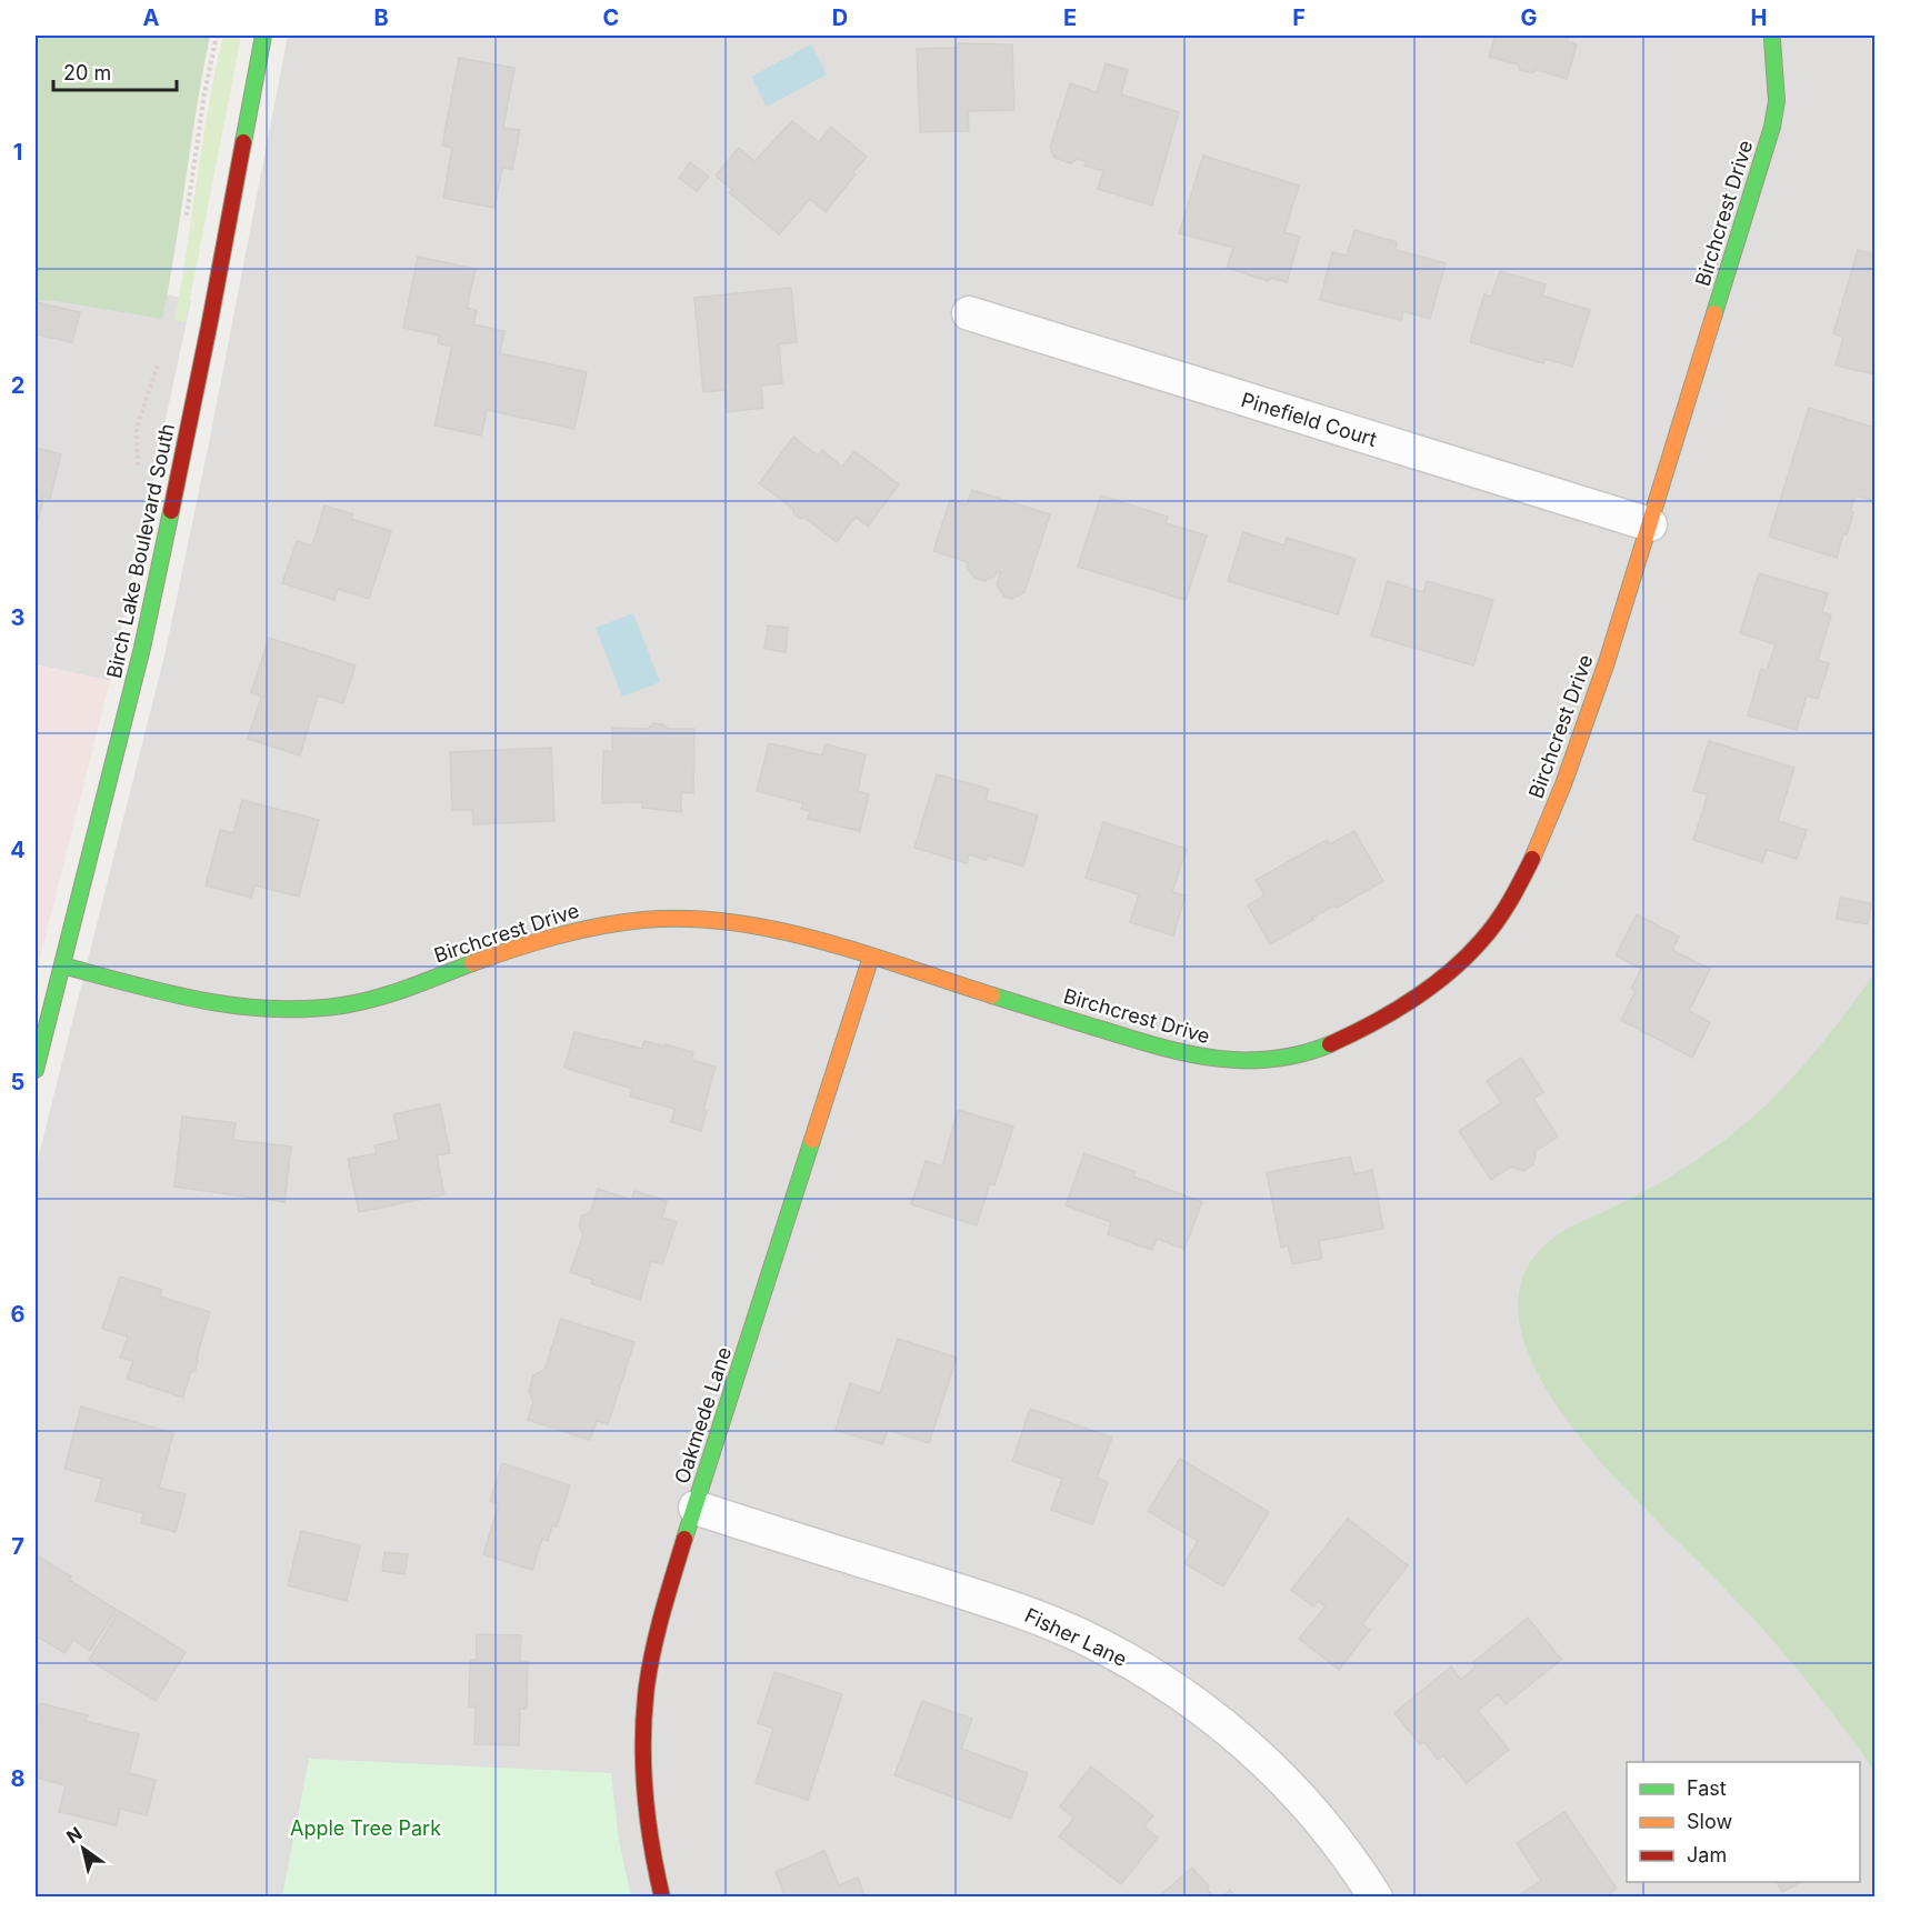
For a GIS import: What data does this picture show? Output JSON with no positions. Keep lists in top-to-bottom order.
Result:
{
  "streets": {
    "street": [
      "Birchcrest Drive",
      "Pinefield Court",
      "Birch Lake Boulevard South",
      "Oakmede Lane",
      "Fisher Lane"
    ]
  },
  "crossings": [
    ["Birchcrest Drive", "Pinefield Court"],
    ["Birchcrest Drive", "Birch Lake Boulevard South"],
    ["Birchcrest Drive", "Oakmede Lane"],
    ["Oakmede Lane", "Fisher Lane"]
  ],
  "parks": ["Apple Tree Park"],
  "legend": ["Fast", "Slow", "Jam"],
  "scale_bar": "20 m",
  "north": "top left",
  "grid": {
    "columns": [
      "A",
      "B",
      "C",
      "D",
      "E",
      "F",
      "G",
      "H"
    ],
    "rows": [
      "1",
      "2",
      "3",
      "4",
      "5",
      "6",
      "7",
      "8"
    ]
  }
}
